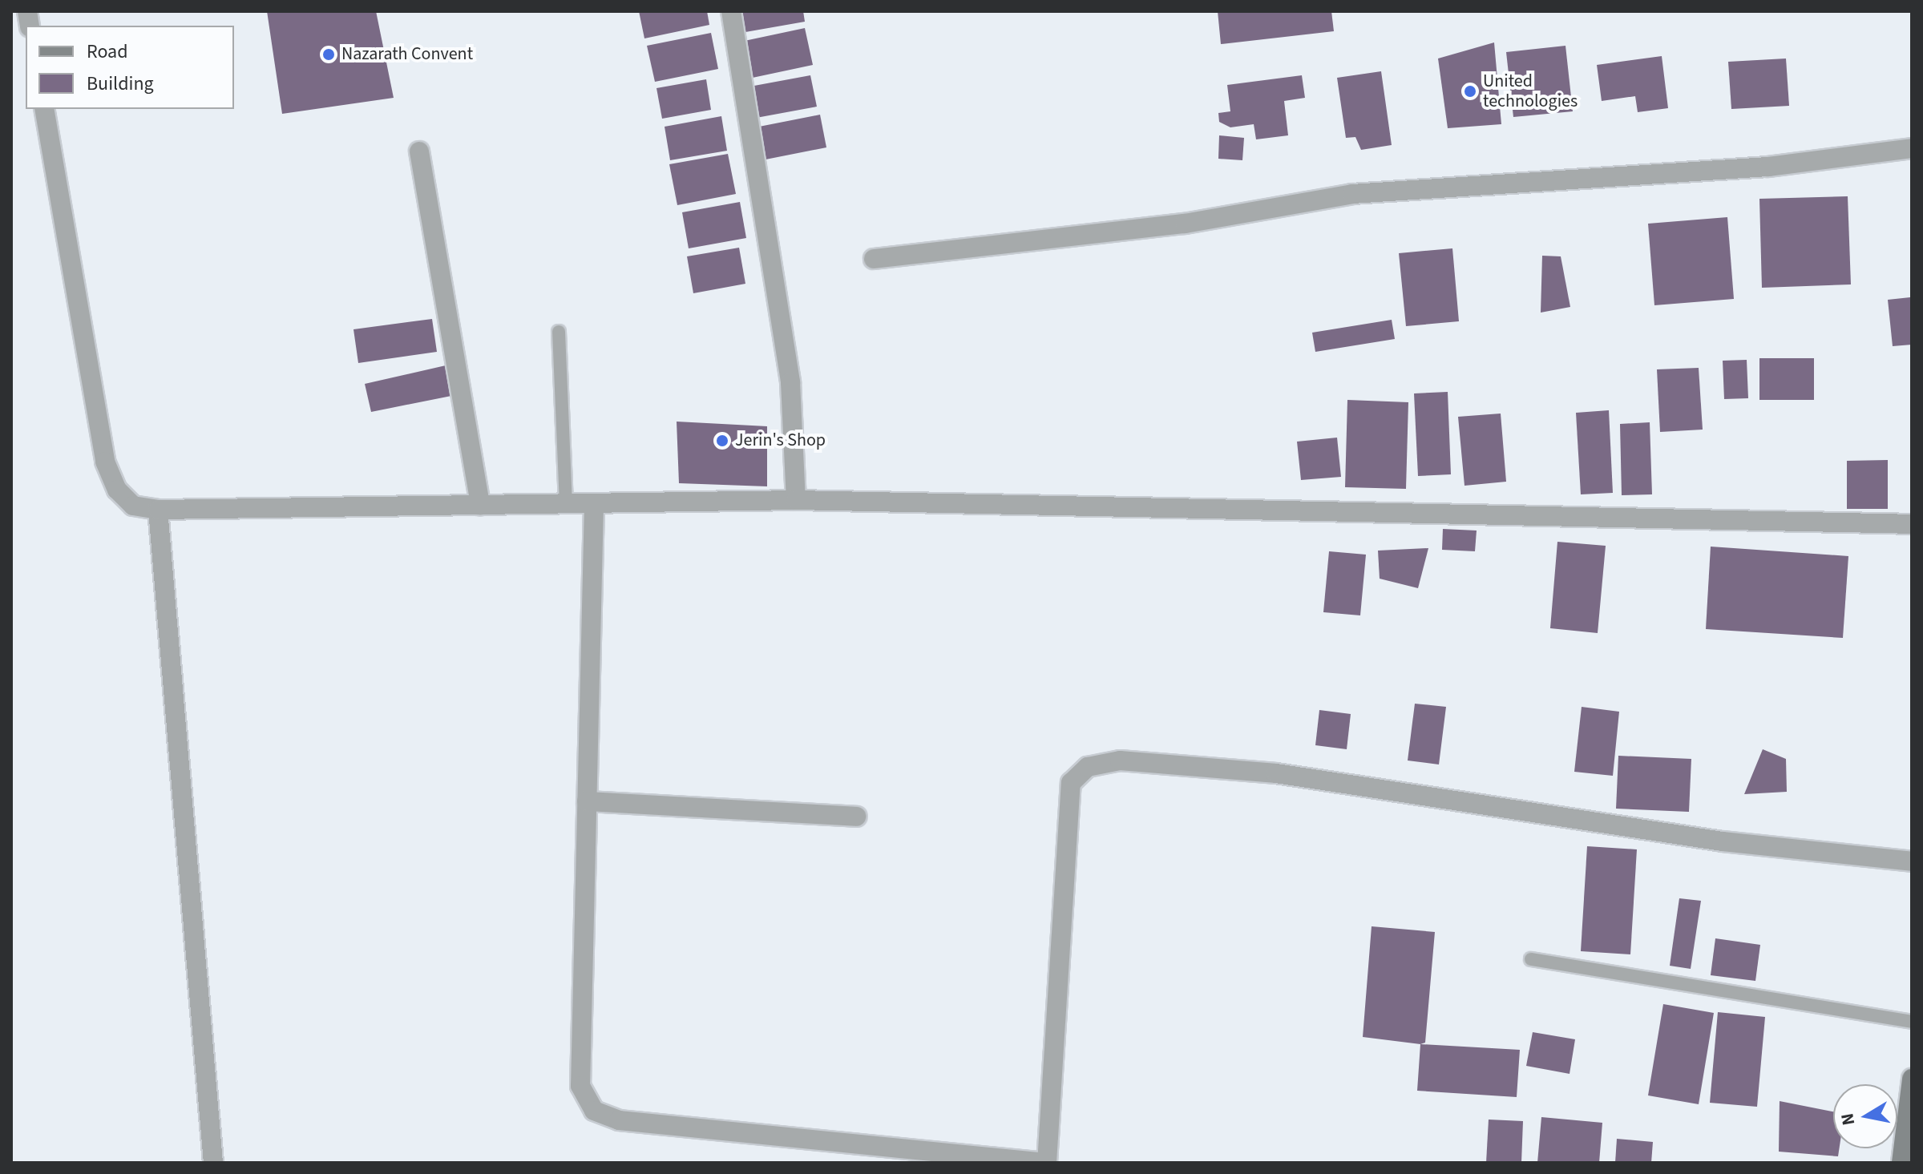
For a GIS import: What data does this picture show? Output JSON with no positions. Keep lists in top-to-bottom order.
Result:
{
  "places": ["Nazarath Convent", "United technologies", "Jerin's Shop"],
  "legend": ["Road", "Building"],
  "north": "left"
}
